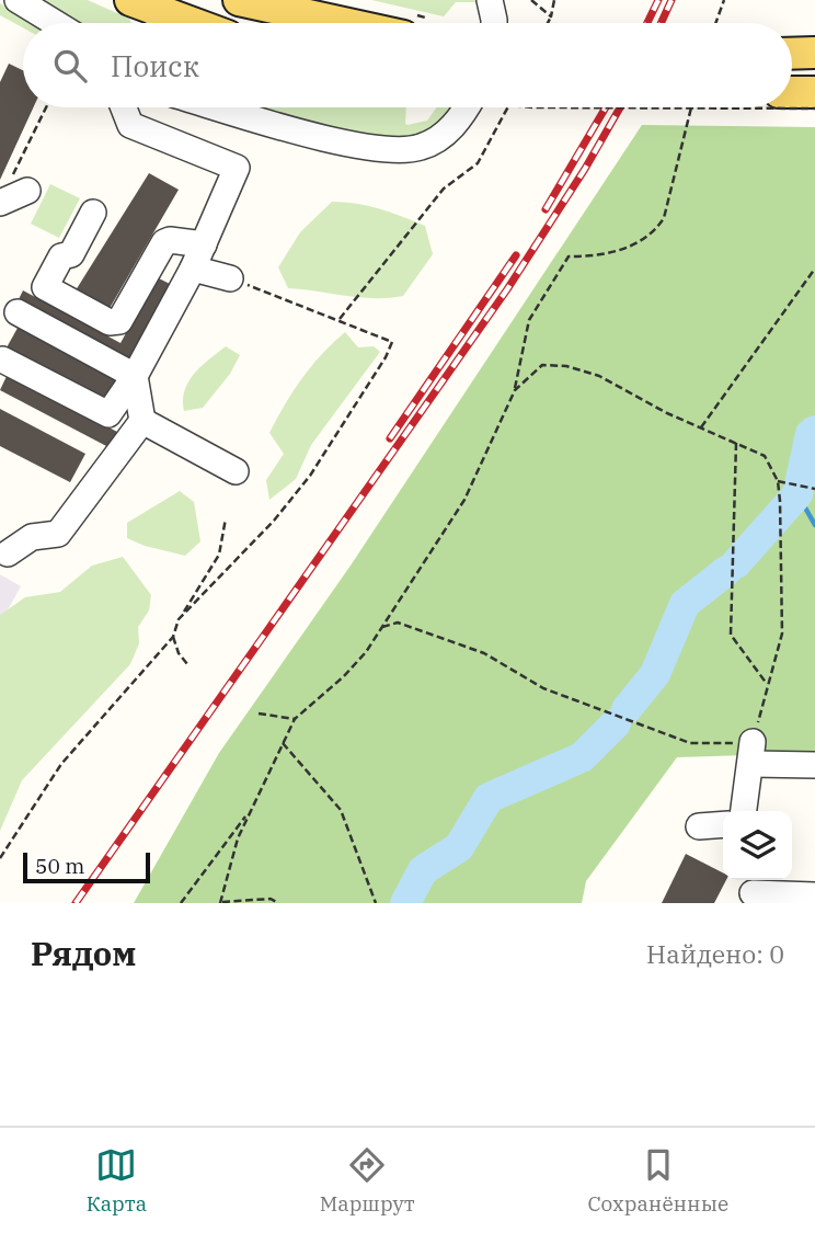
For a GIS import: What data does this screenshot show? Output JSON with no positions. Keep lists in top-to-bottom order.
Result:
{
  "scale_bar": "50 m",
  "page": {
    "search": "Поиск",
    "scale": "50 m",
    "heading": ["Рядом", "Найдено: 0"],
    "nav": ["Карта", "Маршрут", "Сохранённые"]
  }
}
